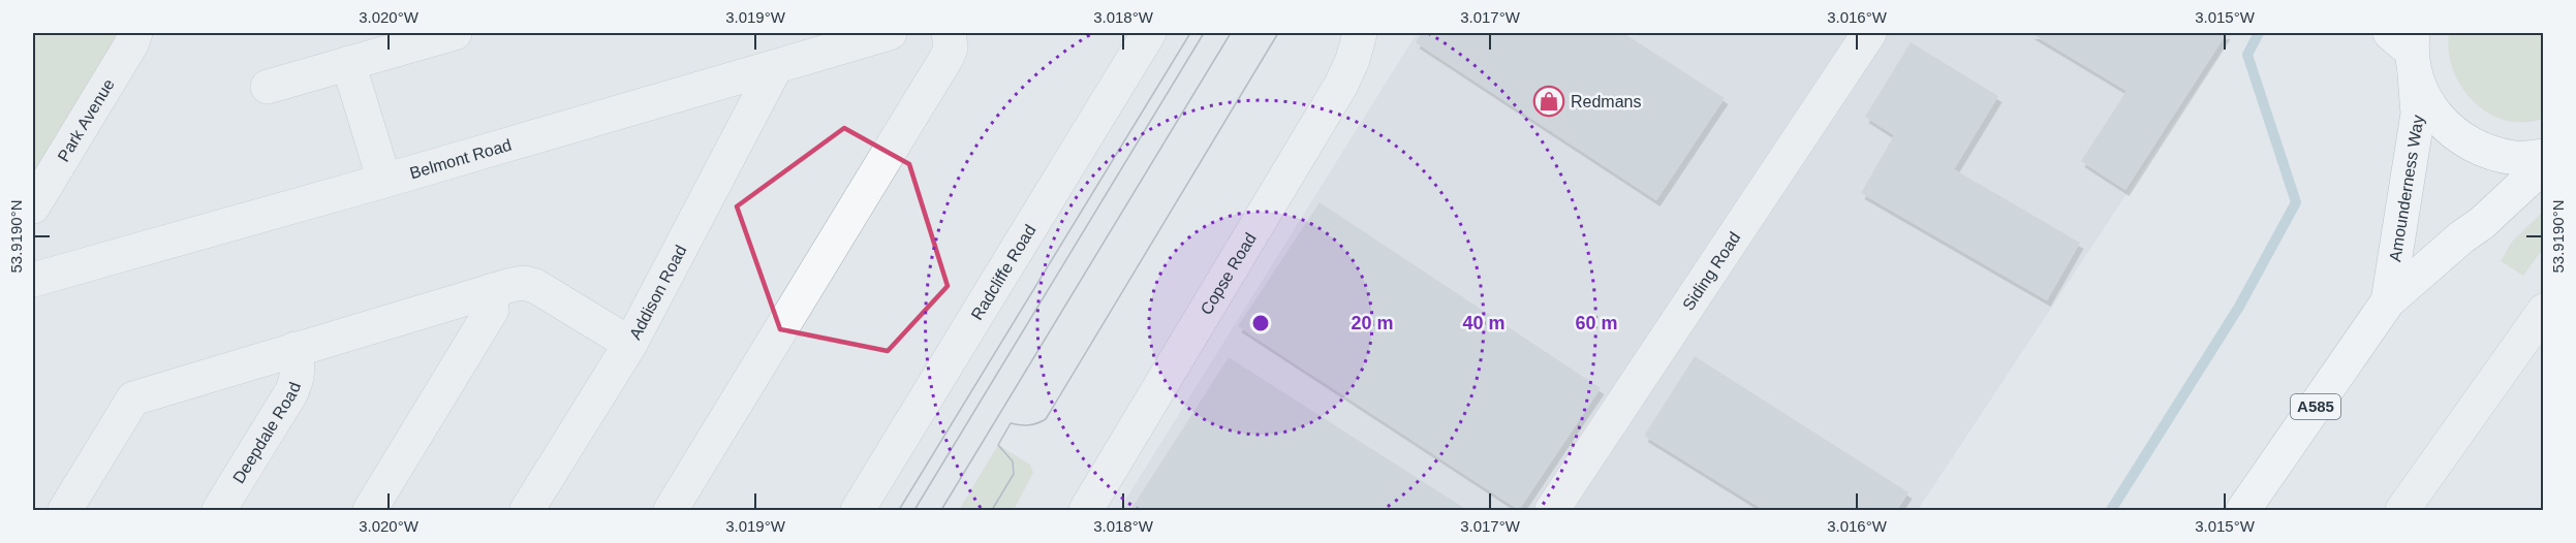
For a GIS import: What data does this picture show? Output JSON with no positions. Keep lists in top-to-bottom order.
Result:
{
  "streets": {
    "highway": ["Amounderness Way", "A585"],
    "street": [
      "Park Avenue",
      "Belmont Road",
      "Radcliffe Road",
      "Siding Road",
      "Copse Road",
      "Addison Road",
      "Deepdale Road"
    ]
  },
  "crossings": [
    ["Belmont Road", "Addison Road"],
    ["Amounderness Way", "A585"]
  ],
  "places": {
    "shop": ["Redmans"]
  },
  "coordinates": [
    "3.020°W",
    "3.019°W",
    "3.018°W",
    "3.017°W",
    "3.016°W",
    "3.015°W",
    "53.9190°N"
  ],
  "rings": ["20 m", "40 m", "60 m"]
}
